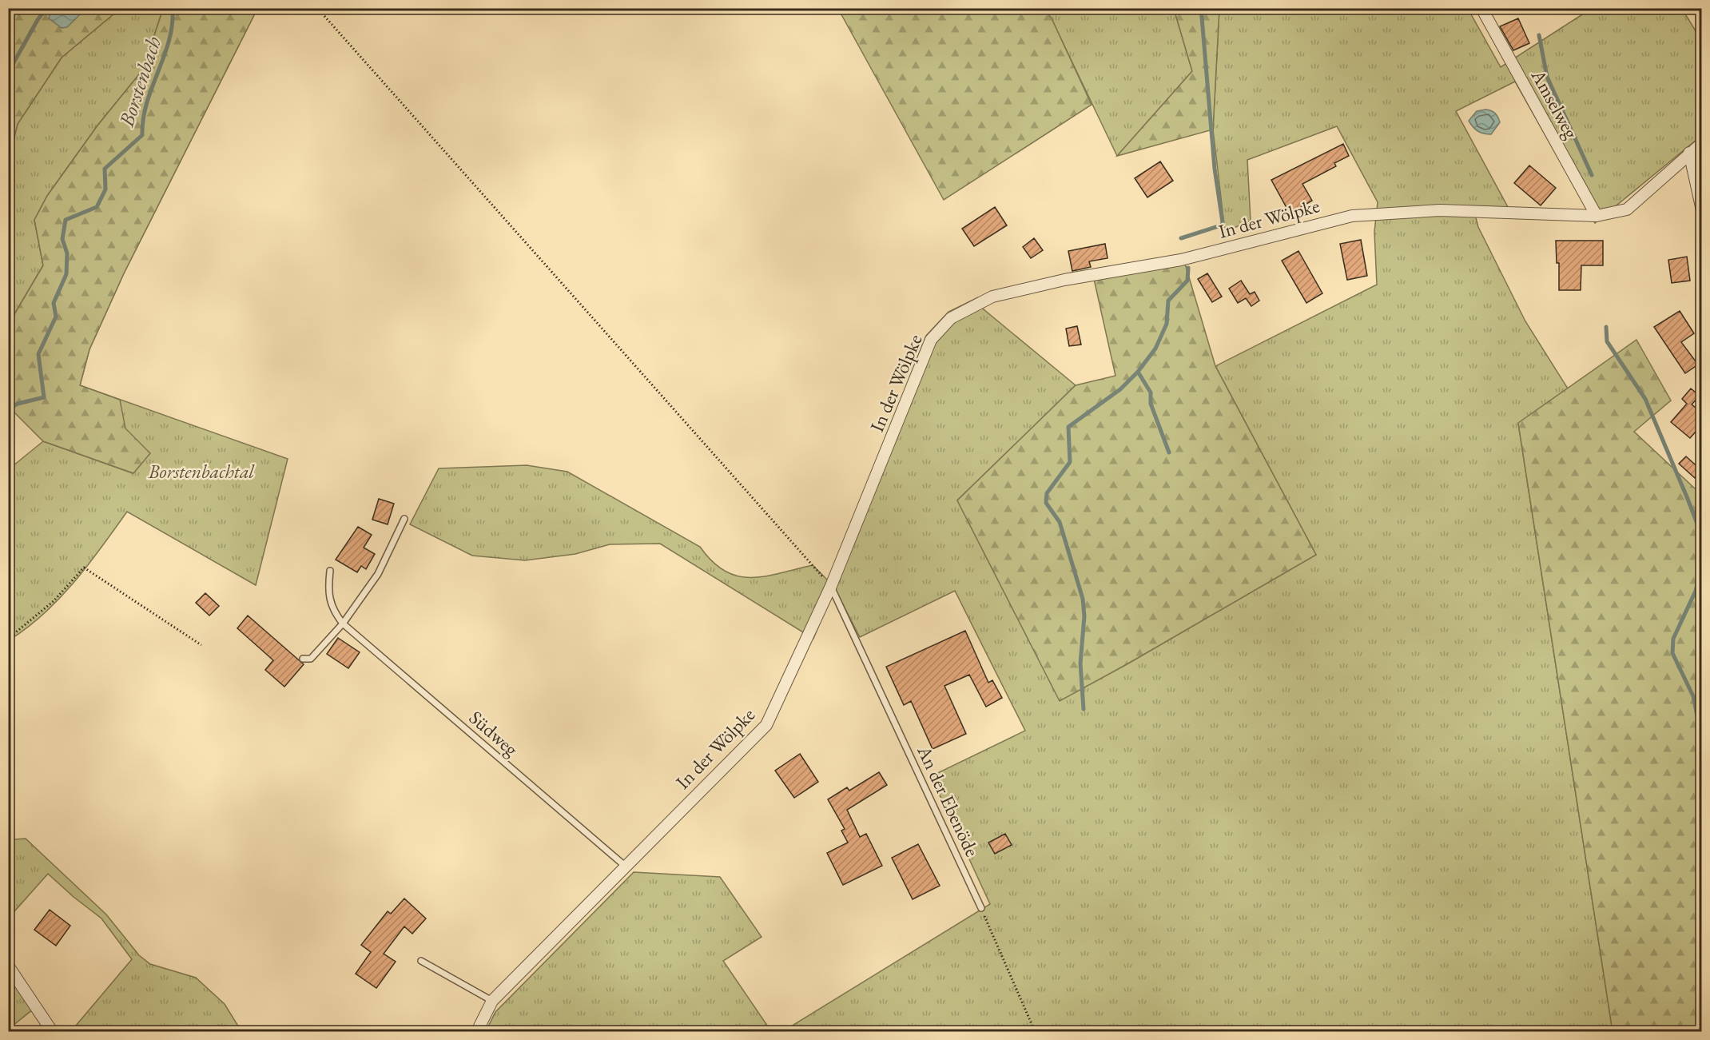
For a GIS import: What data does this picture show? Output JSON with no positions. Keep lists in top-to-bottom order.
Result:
{
  "streets": {
    "street": ["Amselweg", "In der Wölpke"],
    "lane": ["Südweg", "An der Ebenöde"]
  },
  "crossings": [
    ["Amselweg", "In der Wölpke"],
    ["In der Wölpke", "Südweg"],
    ["In der Wölpke", "An der Ebenöde"]
  ],
  "water": ["Borstenbach"],
  "parks": ["Borstenbachtal"]
}
